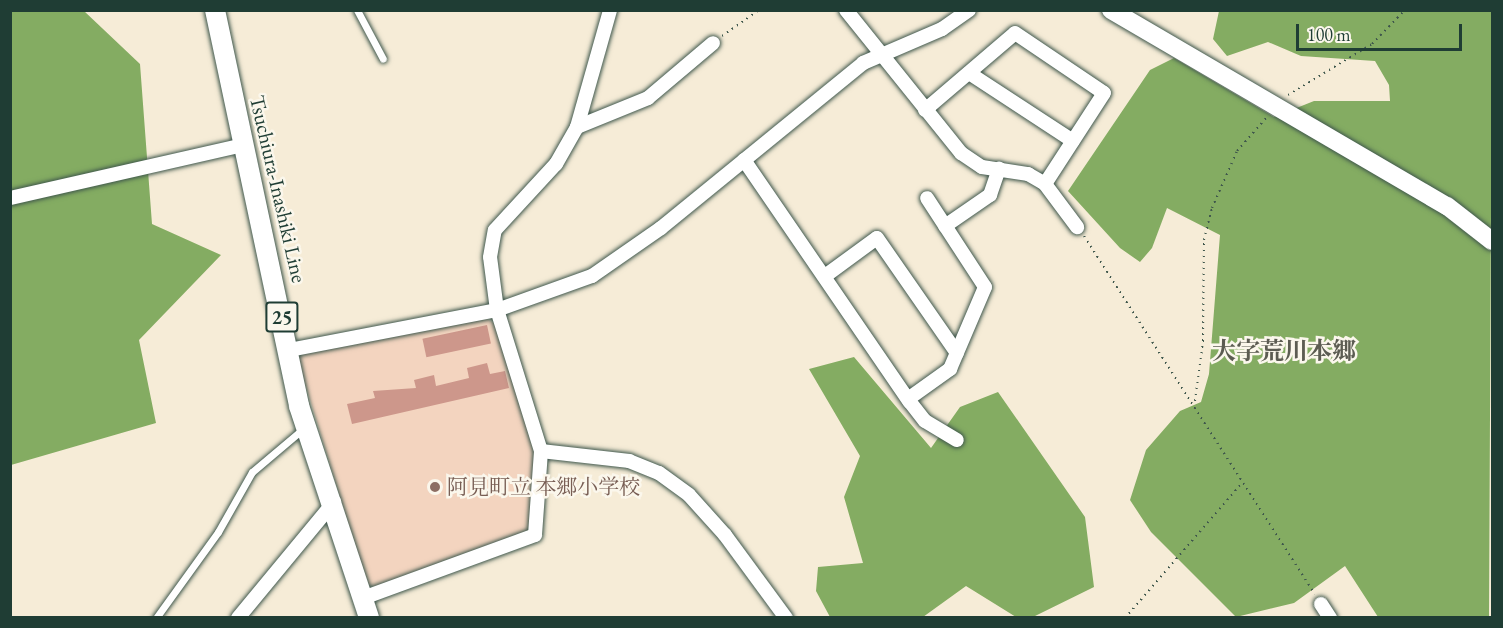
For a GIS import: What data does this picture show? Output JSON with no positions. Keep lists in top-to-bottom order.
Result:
{
  "streets": {
    "main road": ["Tsuchiura-Inashiki Line", "25"]
  },
  "districts": ["大字荒川本郷"],
  "places": ["阿見町立 本郷小学校"],
  "scale_bar": "100 m"
}
